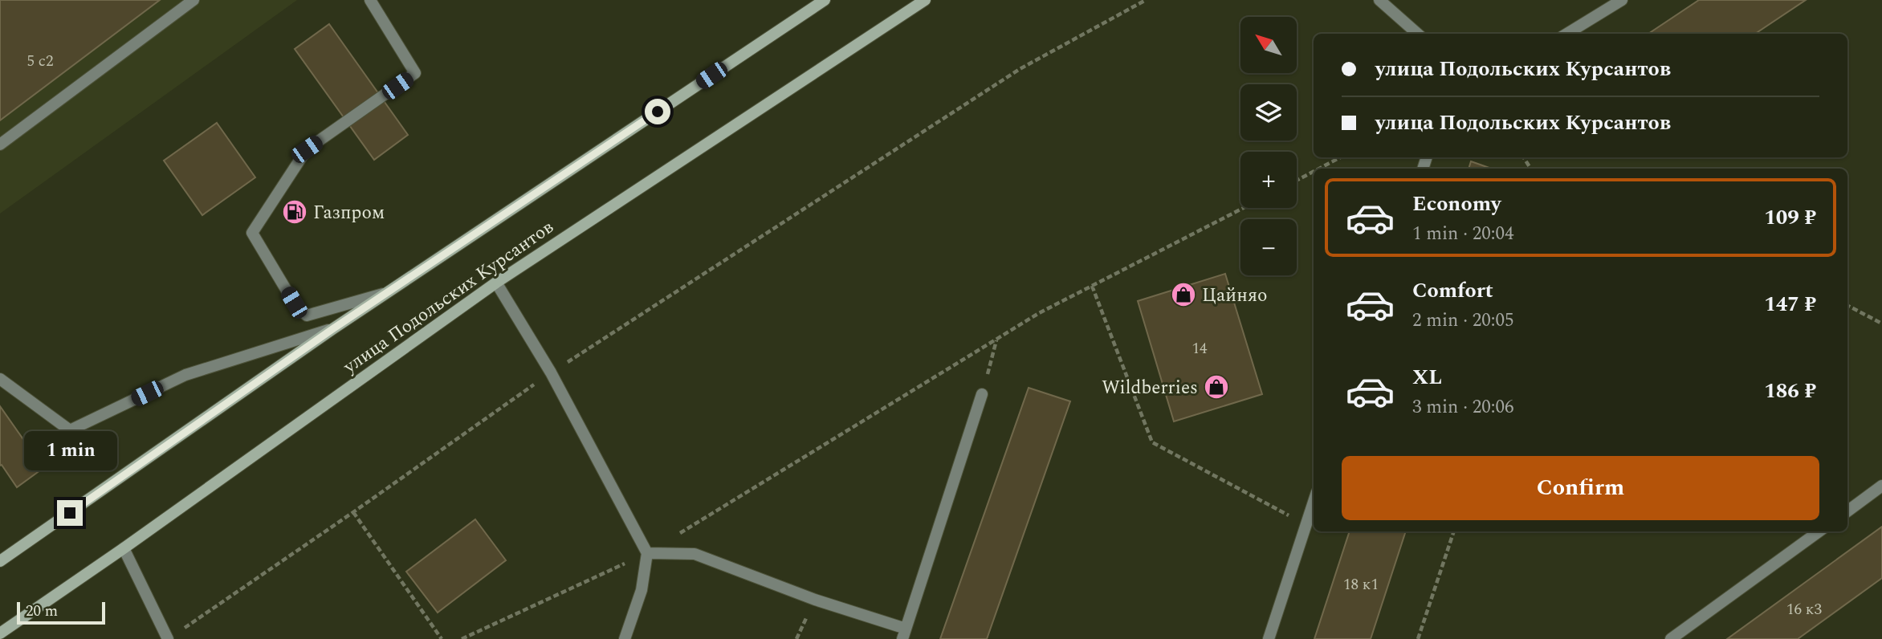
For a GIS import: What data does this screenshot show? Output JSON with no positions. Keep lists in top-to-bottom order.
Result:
{
  "streets": {
    "main road": ["улица Подольских Курсантов"]
  },
  "places": {
    "fuel station": ["Газпром"],
    "shop": ["Цайняо", "Wildberries"]
  },
  "house_numbers": [
    "5 с2",
    "14",
    "18 к1",
    "16 к3"
  ],
  "scale_bar": "20 m",
  "north": "top left",
  "page": {
    "map_buttons": ["+", "−"],
    "banner": ["улица Подольских Курсантов", "улица Подольских Курсантов"],
    "list": [
      {
        "name": "Economy",
        "note": "1 min · 20:04",
        "value": "109 ₽"
      },
      {
        "name": "Comfort",
        "note": "2 min · 20:05",
        "value": "147 ₽"
      },
      {
        "name": "XL",
        "note": "3 min · 20:06",
        "value": "186 ₽"
      }
    ],
    "bubble": "1 min",
    "buttons": "Confirm",
    "scale": "20 m"
  }
}
